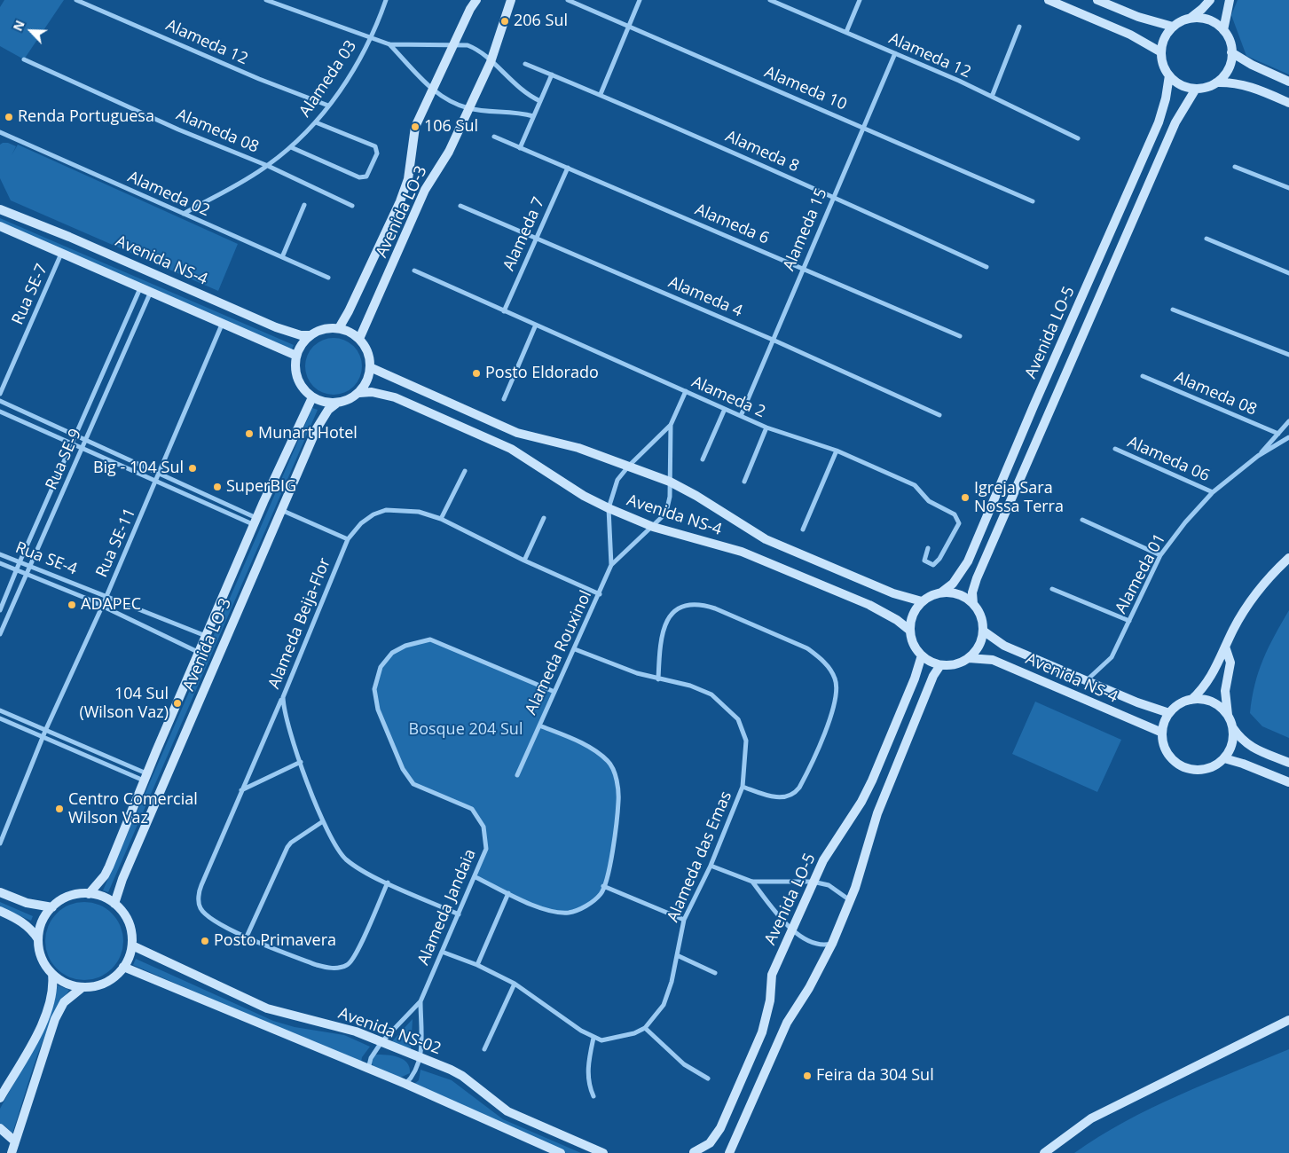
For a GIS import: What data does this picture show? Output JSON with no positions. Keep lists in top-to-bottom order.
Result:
{
  "streets": {
    "street": [
      "Alameda 12",
      "Alameda 03",
      "Alameda 10",
      "Alameda 08",
      "Alameda 8",
      "Alameda 02",
      "Avenida LO-3",
      "Alameda 6",
      "Alameda 15",
      "Alameda 7",
      "Avenida NS-4",
      "Rua SE-7",
      "Alameda 4",
      "Avenida LO-5",
      "Alameda 2",
      "Rua SE-9",
      "Alameda 06",
      "Rua SE-11",
      "Rua SE-4",
      "Alameda 01",
      "Alameda Beija-Flor",
      "Alameda Rouxinol",
      "Alameda das Emas",
      "Alameda Jandaia",
      "Avenida NS-02"
    ]
  },
  "crossings": [
    ["Alameda 12", "Alameda 03"],
    ["Alameda 12", "Alameda 15"],
    ["Alameda 03", "Alameda 08"],
    ["Alameda 03", "Alameda 02"],
    ["Alameda 10", "Alameda 15"],
    ["Alameda 8", "Alameda 15"],
    ["Avenida LO-3", "Avenida NS-4"],
    ["Avenida LO-3", "Rua SE-4"],
    ["Avenida LO-3", "Avenida NS-02"],
    ["Alameda 6", "Alameda 15"],
    ["Alameda 6", "Alameda 7"],
    ["Alameda 15", "Alameda 4"],
    ["Alameda 15", "Alameda 2"],
    ["Alameda 7", "Alameda 4"],
    ["Alameda 7", "Alameda 2"],
    ["Avenida NS-4", "Avenida LO-5"],
    ["Avenida NS-4", "Alameda 01"],
    ["Rua SE-9", "Rua SE-4"],
    ["Alameda 06", "Alameda 01"],
    ["Rua SE-11", "Rua SE-4"],
    ["Alameda Beija-Flor", "Alameda Rouxinol"],
    ["Alameda Beija-Flor", "Alameda Jandaia"],
    ["Alameda Rouxinol", "Alameda das Emas"],
    ["Alameda Rouxinol", "Alameda Jandaia"],
    ["Alameda Jandaia", "Avenida NS-02"]
  ],
  "parks": ["Bosque 204 Sul"],
  "places": [
    "206 Sul",
    "Renda Portuguesa",
    "106 Sul",
    "Posto Eldorado",
    "Munart Hotel",
    "Big - 104 Sul",
    "SuperBIG",
    "Igreja Sara Nossa Terra",
    "ADAPEC",
    "104 Sul (Wilson Vaz)",
    "Centro Comercial Wilson Vaz",
    "Posto Primavera",
    "Feira da 304 Sul"
  ],
  "north": "top left"
}
